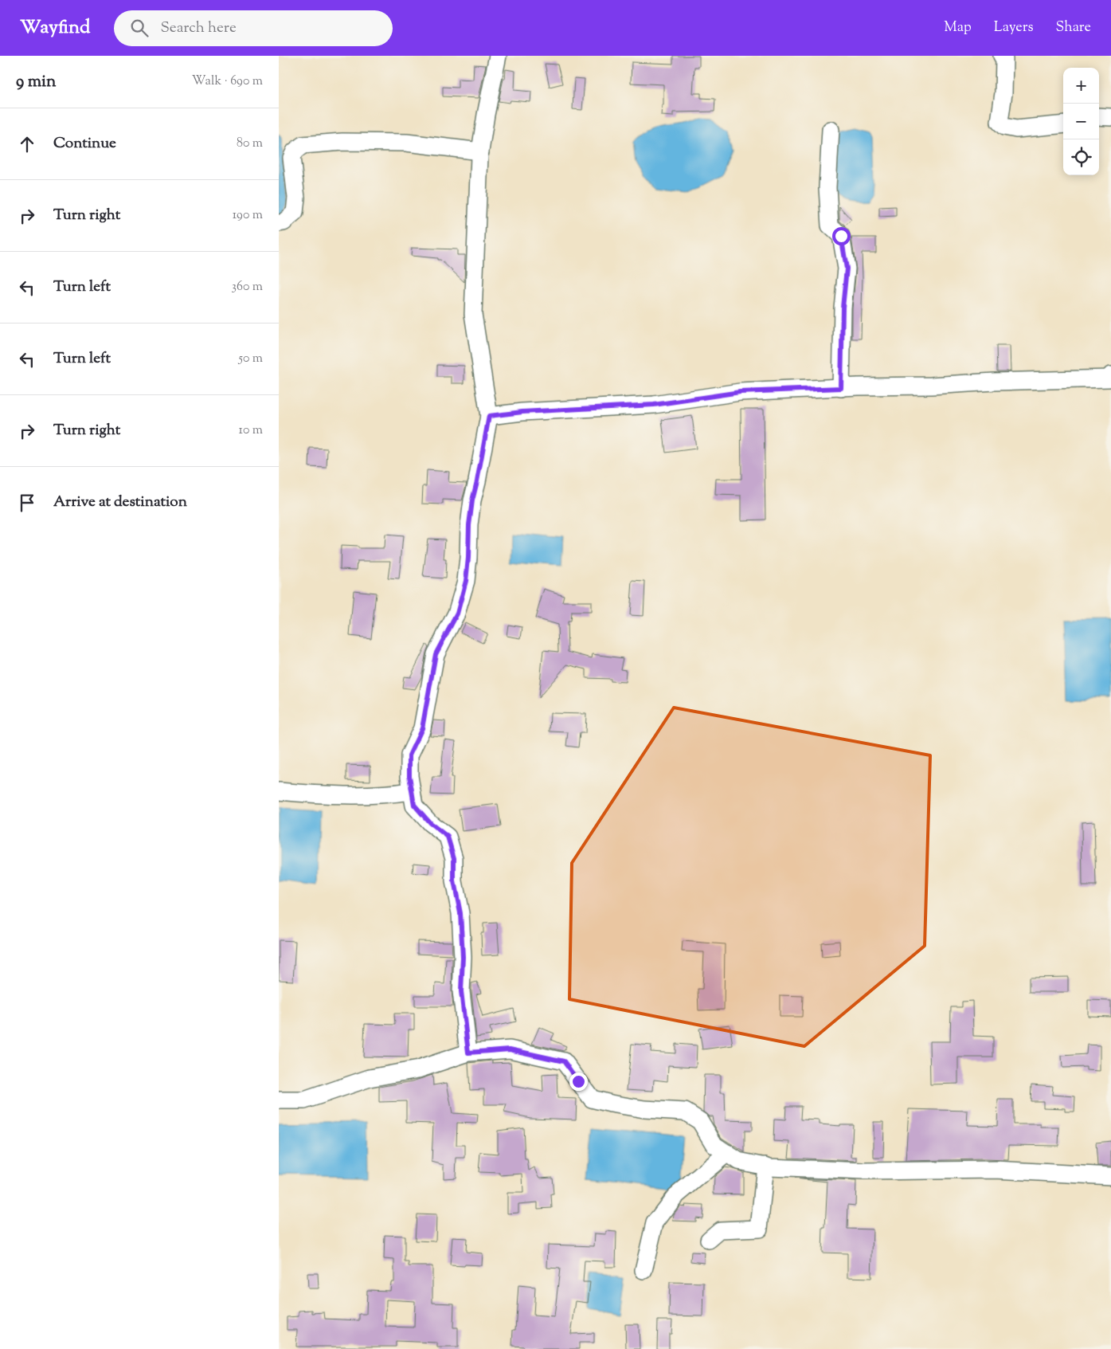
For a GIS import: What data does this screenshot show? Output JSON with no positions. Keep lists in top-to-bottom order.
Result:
{
  "page": {
    "header": "Wayfind",
    "search": "Search here",
    "nav": ["Map", "Layers", "Share"],
    "heading": ["9 min", "Walk · 690 m"],
    "map_buttons": ["+", "−"],
    "list": [
      ["Continue", "80 m"],
      ["Turn right", "190 m"],
      ["Turn left", "360 m"],
      ["Turn left", "50 m"],
      ["Turn right", "10 m"],
      "Arrive at destination"
    ]
  }
}
